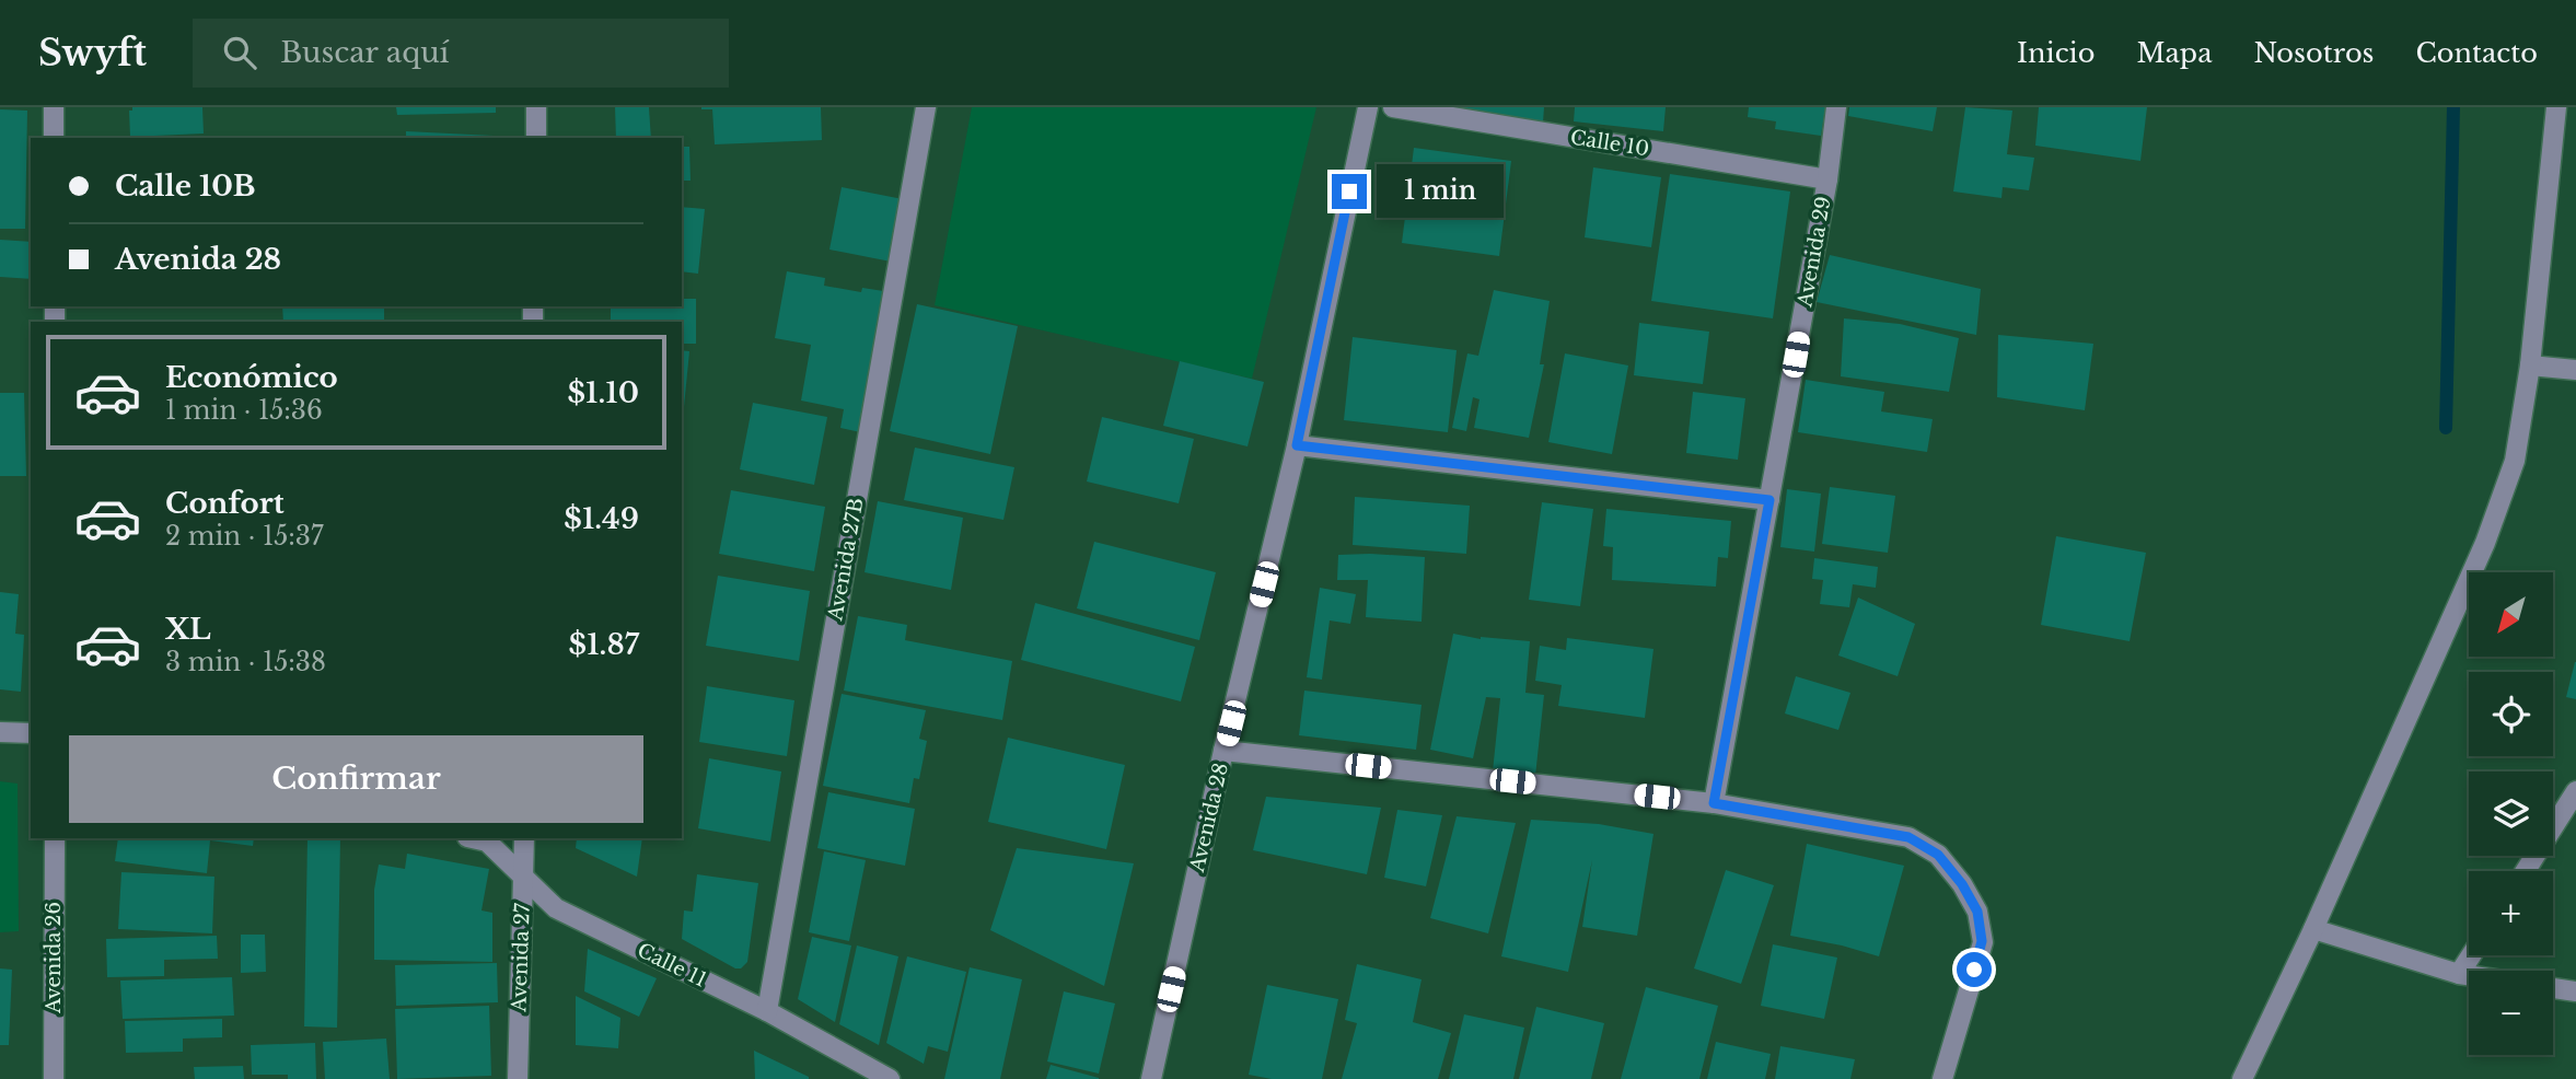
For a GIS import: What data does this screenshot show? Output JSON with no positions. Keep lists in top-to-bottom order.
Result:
{
  "streets": {
    "street": [
      "Calle 10",
      "Avenida 29",
      "Avenida 27B",
      "Avenida 28",
      "Avenida 26",
      "Avenida 27",
      "Calle 11"
    ]
  },
  "crossings": [
    ["Calle 10", "Avenida 29"],
    ["Avenida 27B", "Calle 11"],
    ["Avenida 27", "Calle 11"]
  ],
  "north": "bottom left",
  "page": {
    "header": "Swyft",
    "search": "Buscar aquí",
    "nav": [
      "Inicio",
      "Mapa",
      "Nosotros",
      "Contacto"
    ],
    "banner": ["Calle 10B", "Avenida 28"],
    "bubble": "1 min",
    "list": [
      {
        "name": "Económico",
        "note": "1 min · 15:36",
        "value": "$1.10"
      },
      {
        "name": "Confort",
        "note": "2 min · 15:37",
        "value": "$1.49"
      },
      {
        "name": "XL",
        "note": "3 min · 15:38",
        "value": "$1.87"
      }
    ],
    "map_buttons": ["+", "−"],
    "buttons": "Confirmar"
  }
}
